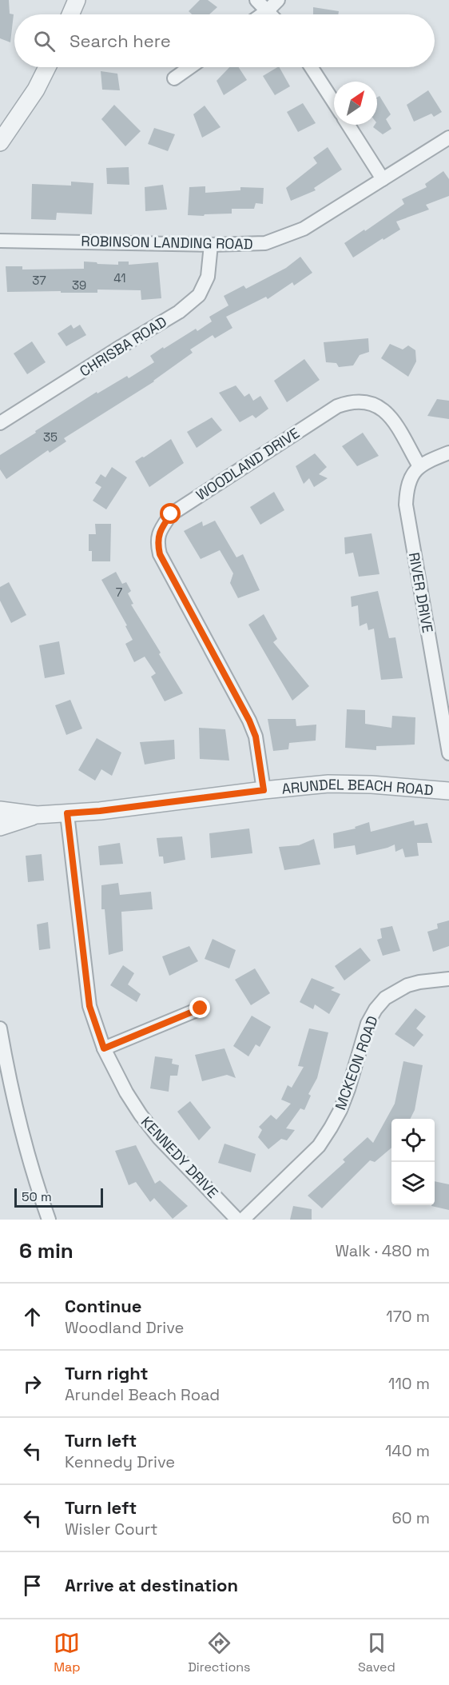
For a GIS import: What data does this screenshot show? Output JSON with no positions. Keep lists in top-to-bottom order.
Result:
{
  "streets": {
    "street": [
      "ROBINSON LANDING ROAD",
      "CHRISBA ROAD",
      "WOODLAND DRIVE",
      "RIVER DRIVE",
      "ARUNDEL BEACH ROAD",
      "MCKEON ROAD",
      "KENNEDY DRIVE"
    ]
  },
  "crossings": [
    ["ROBINSON LANDING ROAD", "CHRISBA ROAD"],
    ["WOODLAND DRIVE", "RIVER DRIVE"],
    ["WOODLAND DRIVE", "ARUNDEL BEACH ROAD"],
    ["ARUNDEL BEACH ROAD", "KENNEDY DRIVE"]
  ],
  "house_numbers": [
    "41",
    "37",
    "39",
    "35",
    "7"
  ],
  "scale_bar": "50 m",
  "north": "top right",
  "page": {
    "search": "Search here",
    "scale": "50 m",
    "heading": ["6 min", "Walk · 480 m"],
    "list": [
      ["Continue", "Woodland Drive", "170 m"],
      ["Turn right", "Arundel Beach Road", "110 m"],
      ["Turn left", "Kennedy Drive", "140 m"],
      ["Turn left", "Wisler Court", "60 m"],
      "Arrive at destination"
    ],
    "nav": ["Map", "Directions", "Saved"]
  }
}
